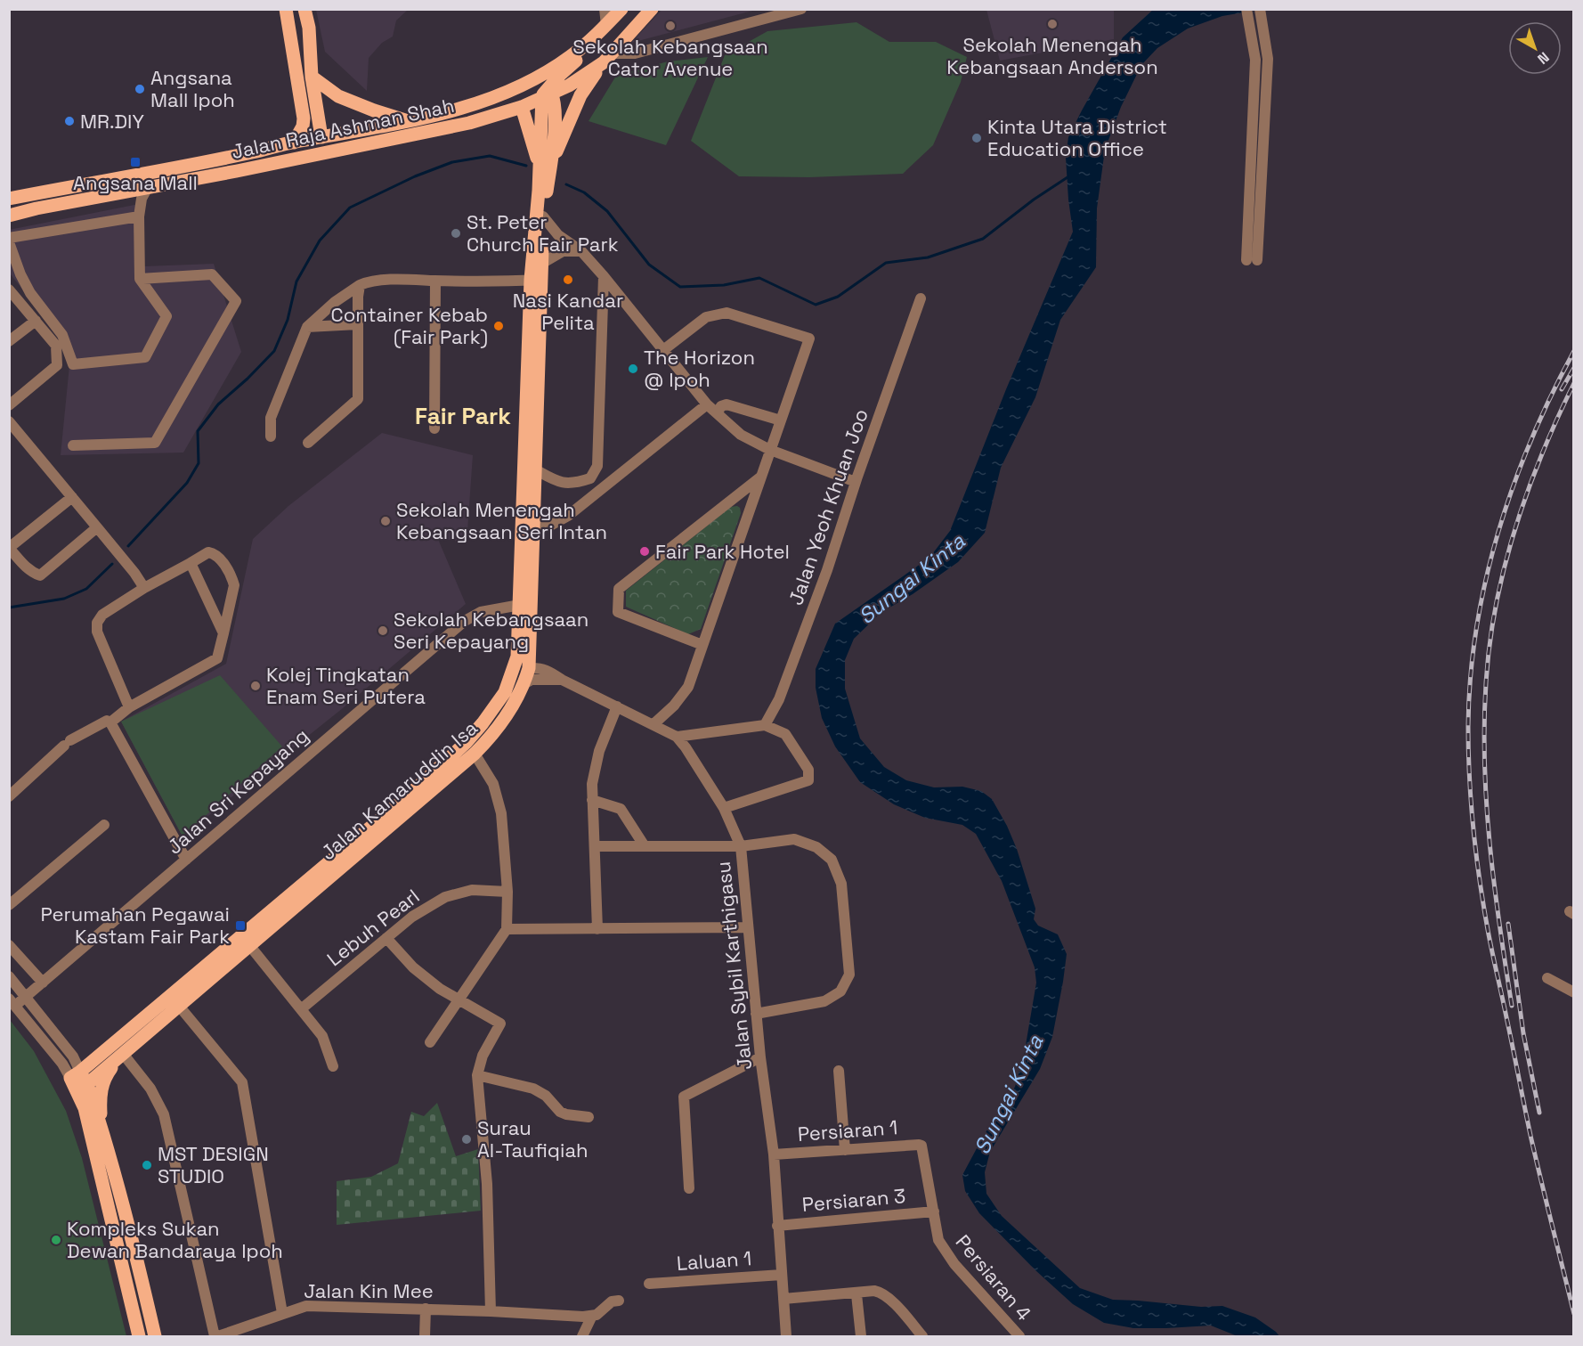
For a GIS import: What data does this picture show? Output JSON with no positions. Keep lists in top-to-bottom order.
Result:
{
  "streets": {
    "main road": ["Jalan Raja Ashman Shah", "Jalan Kamaruddin Isa"],
    "street": [
      "Jalan Yeoh Khuan Joo",
      "Jalan Sri Kepayang",
      "Lebuh Pearl",
      "Jalan Sybil Karthigasu",
      "Persiaran 1",
      "Persiaran 3",
      "Laluan 1",
      "Persiaran 4",
      "Jalan Kin Mee"
    ]
  },
  "crossings": [
    ["Jalan Raja Ashman Shah", "Jalan Kamaruddin Isa"],
    ["Jalan Kamaruddin Isa", "Jalan Sri Kepayang"],
    ["Jalan Kamaruddin Isa", "Jalan Sybil Karthigasu"],
    ["Jalan Sybil Karthigasu", "Persiaran 1"],
    ["Jalan Sybil Karthigasu", "Persiaran 3"],
    ["Jalan Sybil Karthigasu", "Laluan 1"],
    ["Persiaran 1", "Persiaran 4"],
    ["Persiaran 3", "Persiaran 4"]
  ],
  "districts": ["Fair Park"],
  "water": ["Sungai Kinta"],
  "places": {
    "other": [
      "Sekolah Menengah Kebangsaan Anderson",
      "Sekolah Kebangsaan Cator Avenue",
      "Angsana Mall Ipoh",
      "MR.DIY",
      "Kinta Utara District Education Office",
      "St. Peter Church Fair Park",
      "Nasi Kandar Pelita",
      "Container Kebab (Fair Park)",
      "The Horizon @ Ipoh",
      "Sekolah Menengah Kebangsaan Seri Intan",
      "Fair Park Hotel",
      "Sekolah Kebangsaan Seri Kepayang",
      "Kolej Tingkatan Enam Seri Putera",
      "Surau Al-Taufiqiah",
      "MST DESIGN STUDIO",
      "Kompleks Sukan Dewan Bandaraya Ipoh"
    ],
    "transit": ["Angsana Mall", "Perumahan Pegawai Kastam Fair Park"]
  },
  "north": "bottom right"
}
